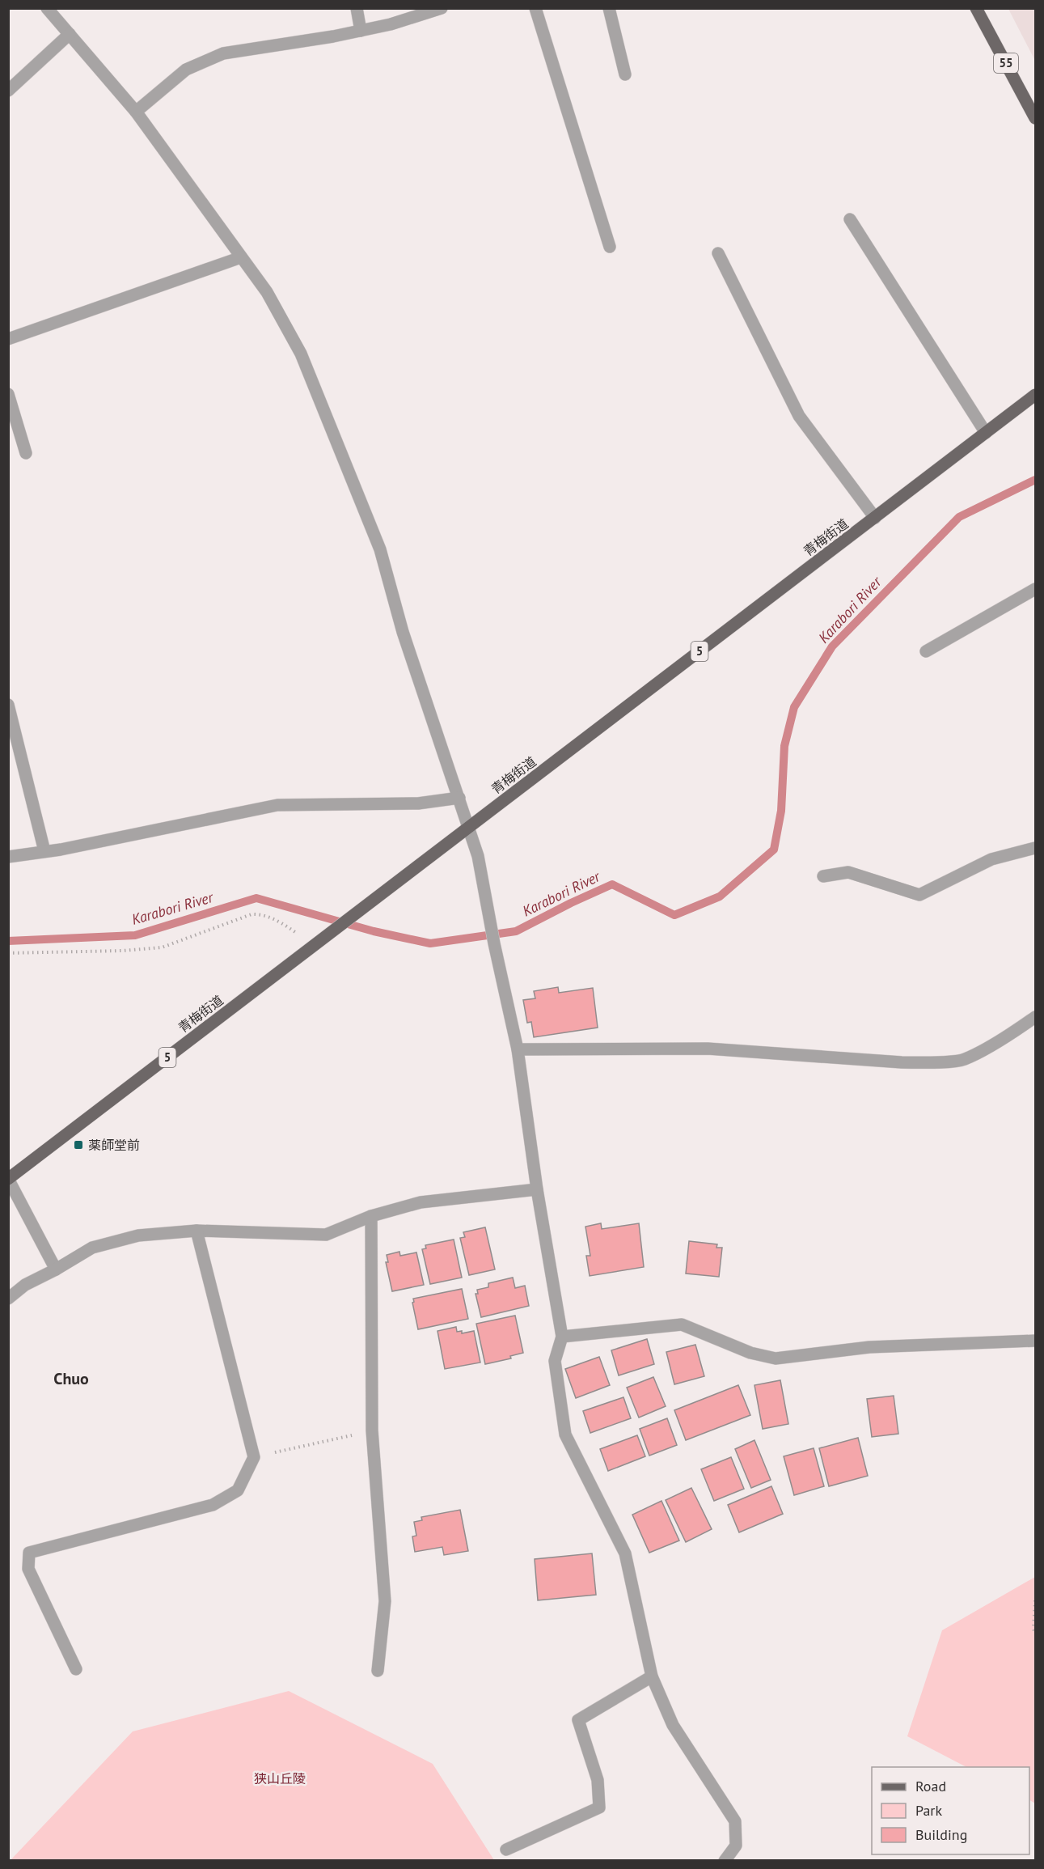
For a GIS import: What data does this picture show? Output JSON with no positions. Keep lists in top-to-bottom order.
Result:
{
  "streets": {
    "main road": ["55", "青梅街道", "5"]
  },
  "districts": ["Chuo"],
  "water": ["Karabori River"],
  "parks": ["狭山丘陵"],
  "places": {
    "transit": ["薬師堂前"]
  },
  "legend": ["Road", "Park", "Building"]
}
